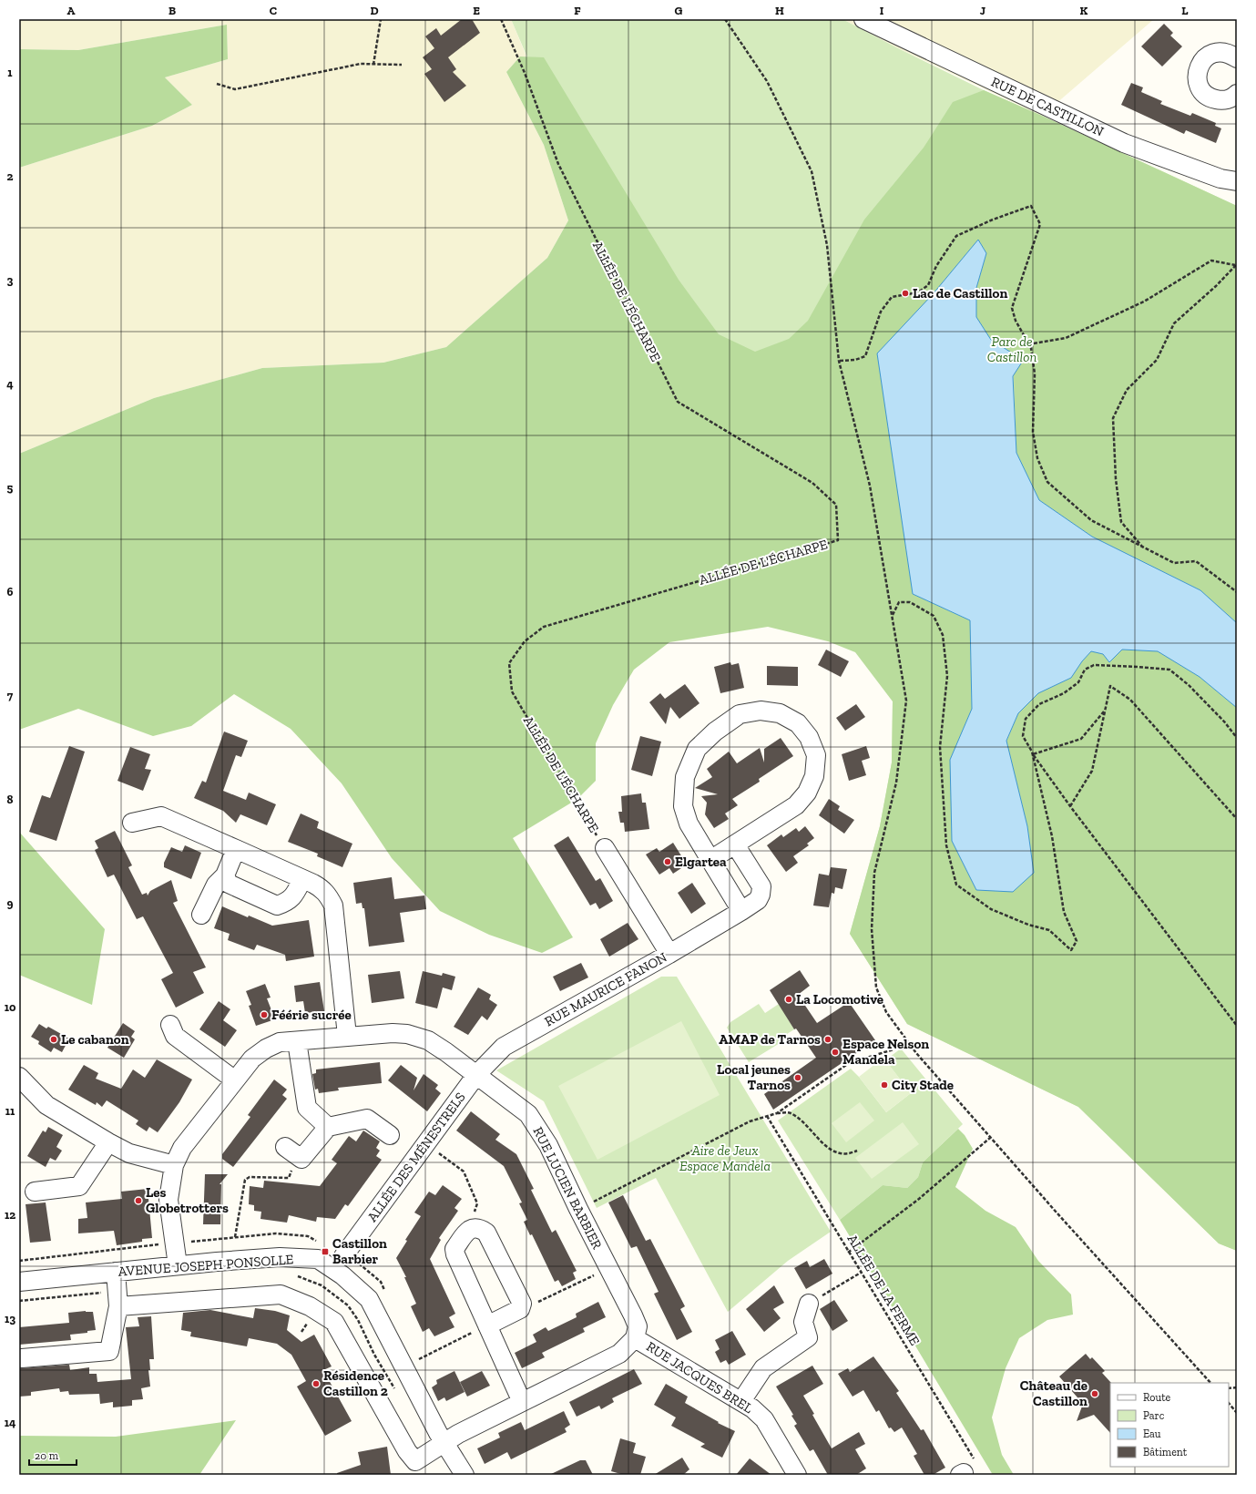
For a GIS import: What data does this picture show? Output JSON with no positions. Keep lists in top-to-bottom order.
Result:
{
  "streets": {
    "street": [
      "RUE DE CASTILLON",
      "ALLÉE DE L'ÉCHARPE",
      "RUE MAURICE FANON",
      "ALLÉE DES MÉNESTRELS",
      "RUE LUCIEN BARBIER",
      "AVENUE JOSEPH PONSOLLE",
      "RUE JACQUES BREL"
    ],
    "path": ["ALLÉE DE LA FERME"]
  },
  "crossings": [
    ["ALLÉE DE L'ÉCHARPE", "RUE MAURICE FANON"],
    ["RUE MAURICE FANON", "ALLÉE DES MÉNESTRELS"],
    ["RUE MAURICE FANON", "RUE LUCIEN BARBIER"],
    ["ALLÉE DES MÉNESTRELS", "RUE LUCIEN BARBIER"],
    ["RUE LUCIEN BARBIER", "AVENUE JOSEPH PONSOLLE"],
    ["RUE LUCIEN BARBIER", "RUE JACQUES BREL"]
  ],
  "parks": ["Parc de Castillon", "Aire de Jeux Espace Mandela"],
  "places": {
    "other": [
      "Lac de Castillon",
      "Elgartea",
      "La Locomotive",
      "Féérie sucrée",
      "Le cabanon",
      "AMAP de Tarnos",
      "Espace Nelson Mandela",
      "Local jeunes Tarnos",
      "City Stade",
      "Les Globetrotters",
      "Résidence Castillon 2",
      "Château de Castillon"
    ],
    "transit": ["Castillon Barbier"]
  },
  "legend": [
    "Route",
    "Parc",
    "Eau",
    "Bâtiment"
  ],
  "scale_bar": "20 m",
  "grid": {
    "columns": [
      "A",
      "B",
      "C",
      "D",
      "E",
      "F",
      "G",
      "H",
      "I",
      "J",
      "K",
      "L"
    ],
    "rows": [
      "1",
      "2",
      "3",
      "4",
      "5",
      "6",
      "7",
      "8",
      "9",
      "10",
      "11",
      "12",
      "13",
      "14"
    ]
  }
}
